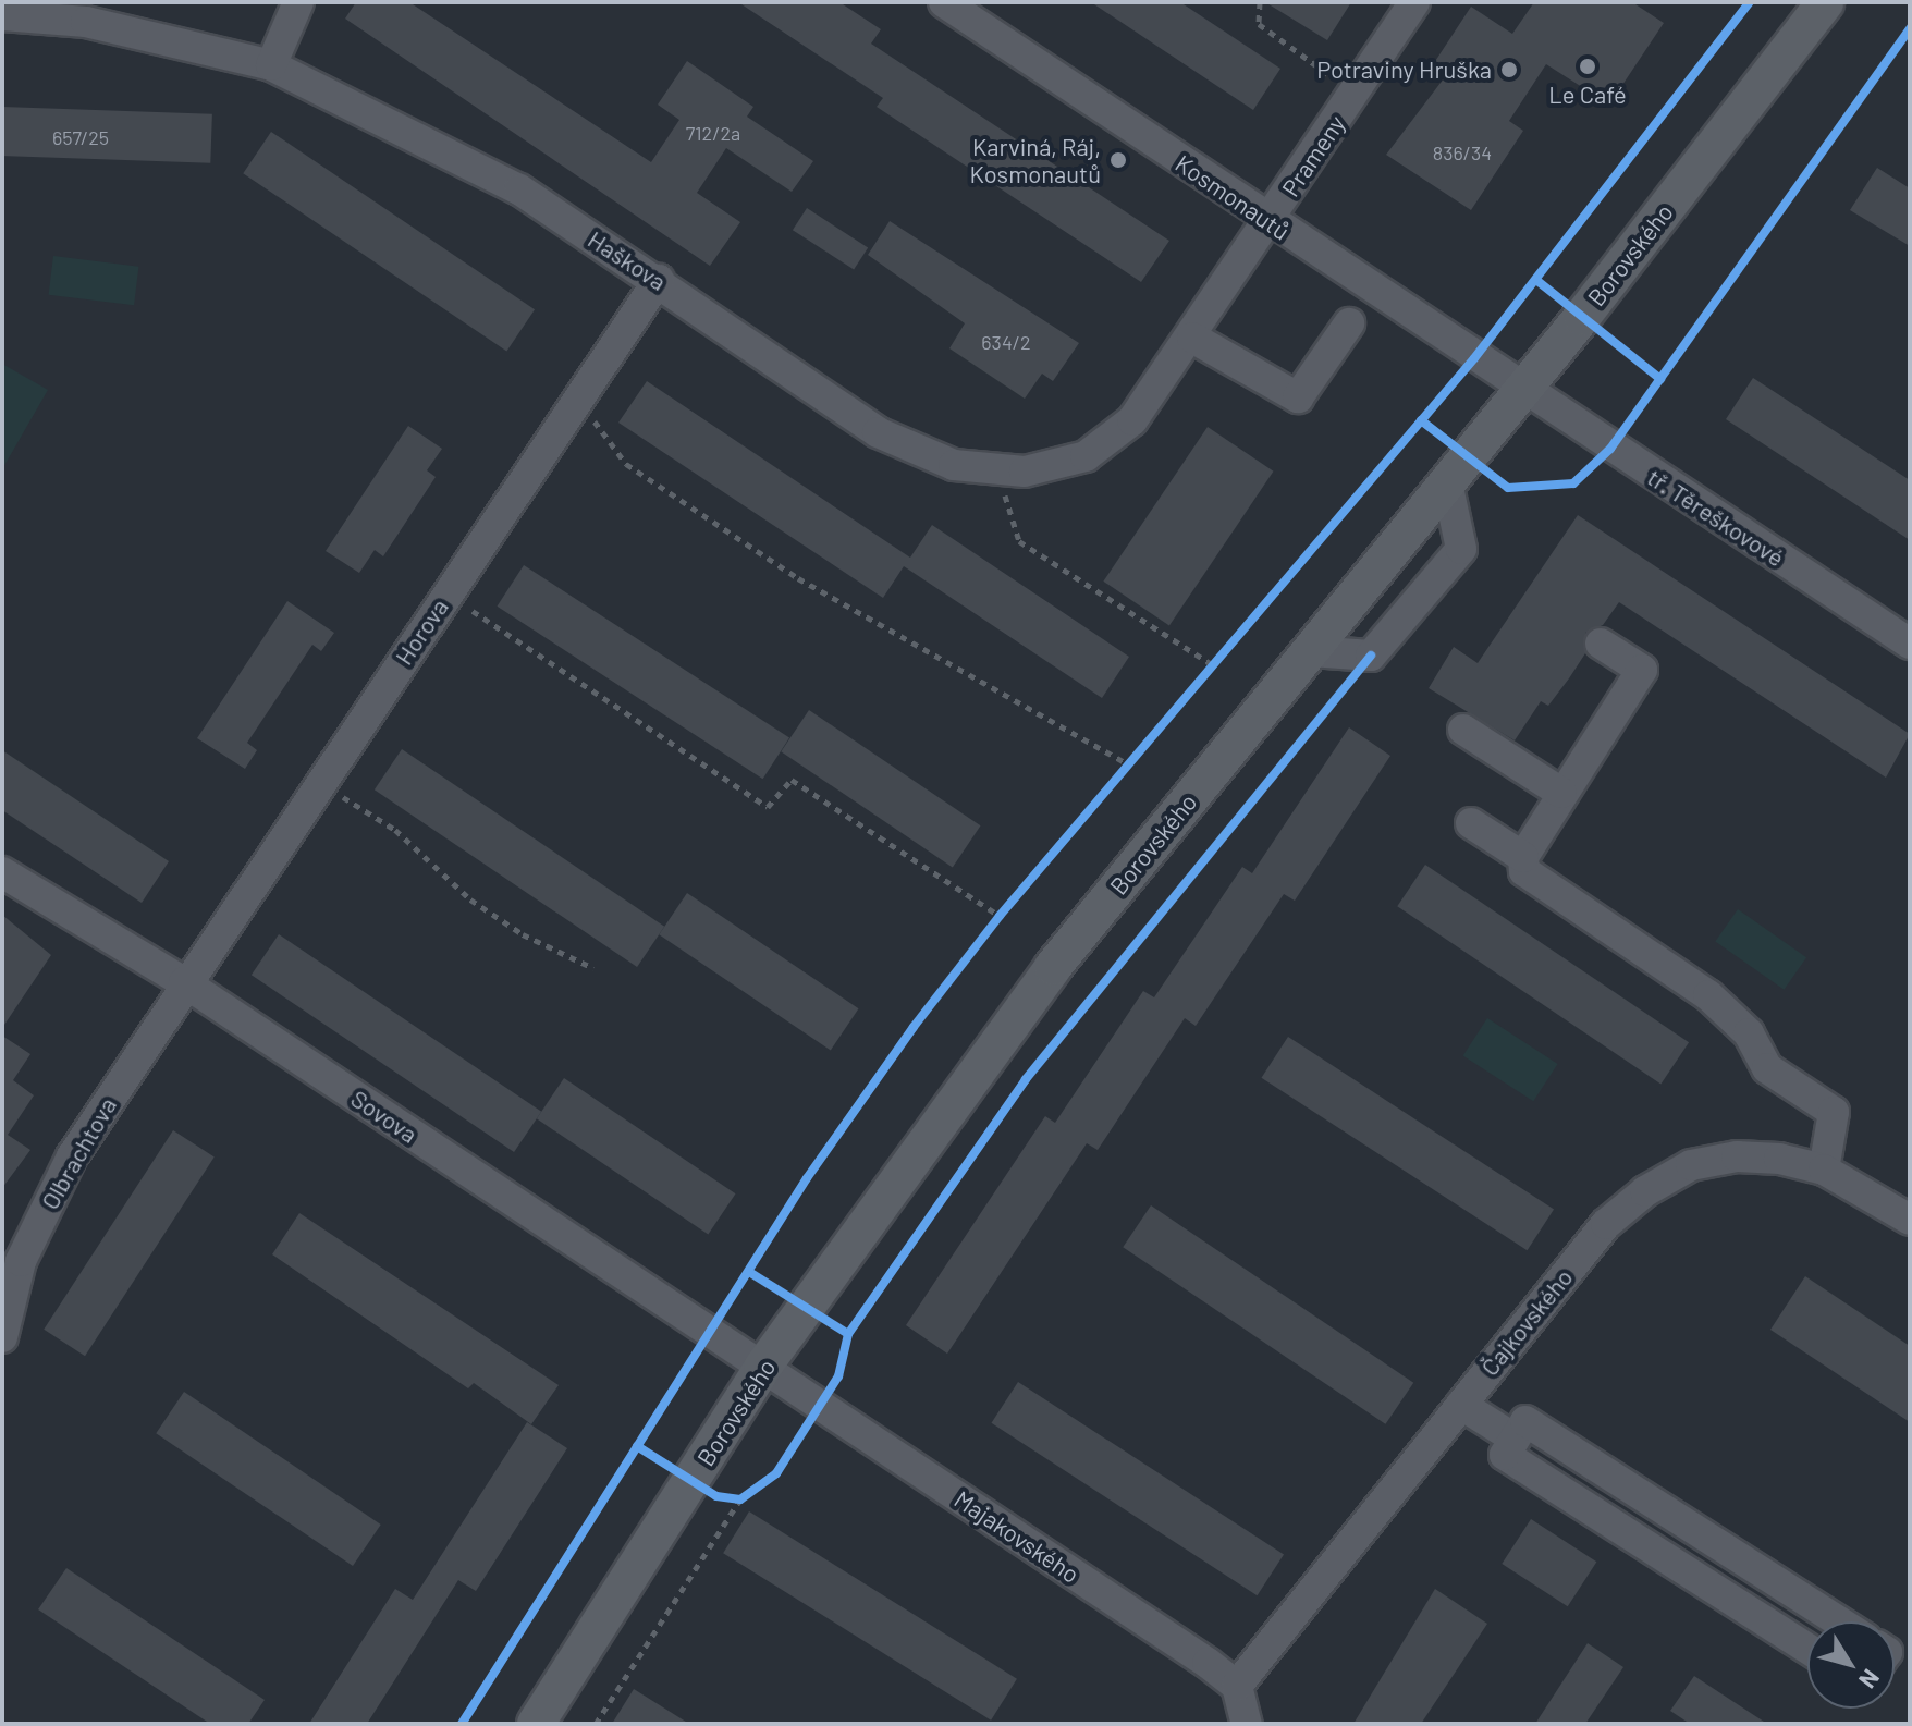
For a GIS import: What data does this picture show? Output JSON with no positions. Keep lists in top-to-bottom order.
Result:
{
  "streets": {
    "main road": ["Borovského"],
    "street": [
      "Prameny",
      "Kosmonautů",
      "Haškova",
      "tř. Těreškovové",
      "Horova",
      "Sovova",
      "Olbrachtova",
      "Čajkovského",
      "Majakovského"
    ]
  },
  "crossings": [
    ["Prameny", "Kosmonautů"],
    ["Prameny", "Haškova"],
    ["Kosmonautů", "Borovského"],
    ["Kosmonautů", "Haškova"],
    ["Kosmonautů", "tř. Těreškovové"],
    ["Borovského", "tř. Těreškovové"],
    ["Borovského", "Sovova"],
    ["Borovského", "Majakovského"],
    ["Haškova", "Horova"],
    ["Horova", "Sovova"],
    ["Horova", "Olbrachtova"],
    ["Sovova", "Olbrachtova"],
    ["Sovova", "Majakovského"],
    ["Čajkovského", "Majakovského"]
  ],
  "places": ["Le Café", "Potraviny Hruška", "Karviná, Ráj, Kosmonautů"],
  "house_numbers": [
    "712/2a",
    "657/25",
    "836/34",
    "634/2"
  ],
  "north": "bottom right"
}
